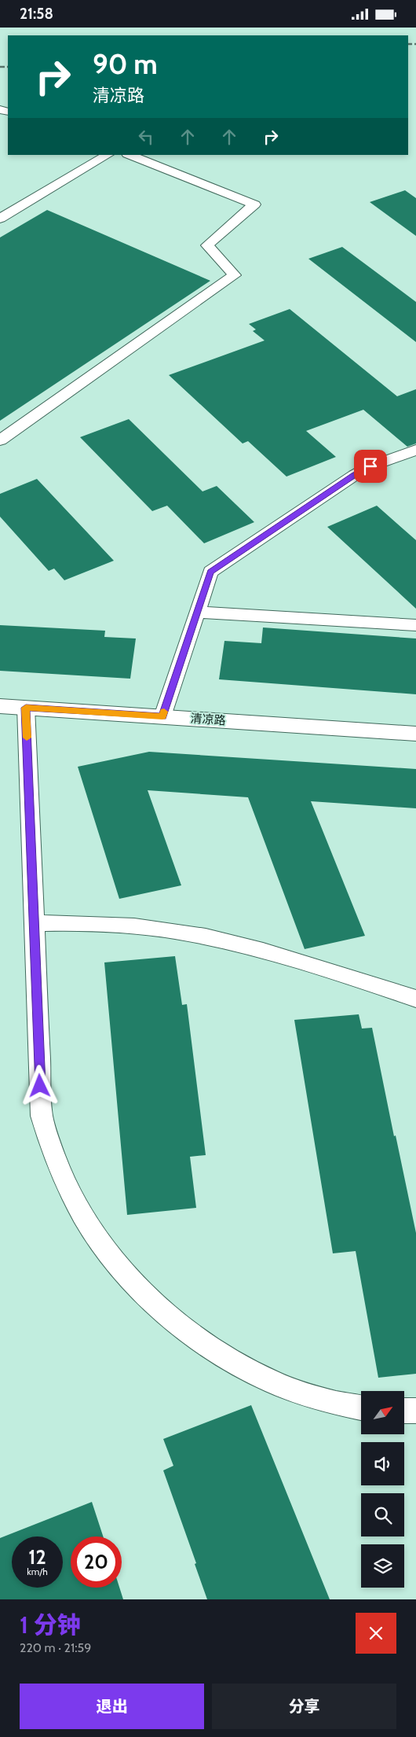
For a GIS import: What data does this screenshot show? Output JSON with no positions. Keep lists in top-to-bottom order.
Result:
{
  "streets": {
    "street": ["清凉路"]
  },
  "north": "top right",
  "page": {
    "status": "21:58",
    "turn": ["90 m", "清凉路"],
    "speed": "12 km/h",
    "limit": "20",
    "heading": ["1 分钟", "220 m · 21:59"],
    "buttons": ["退出", "分享"]
  }
}
